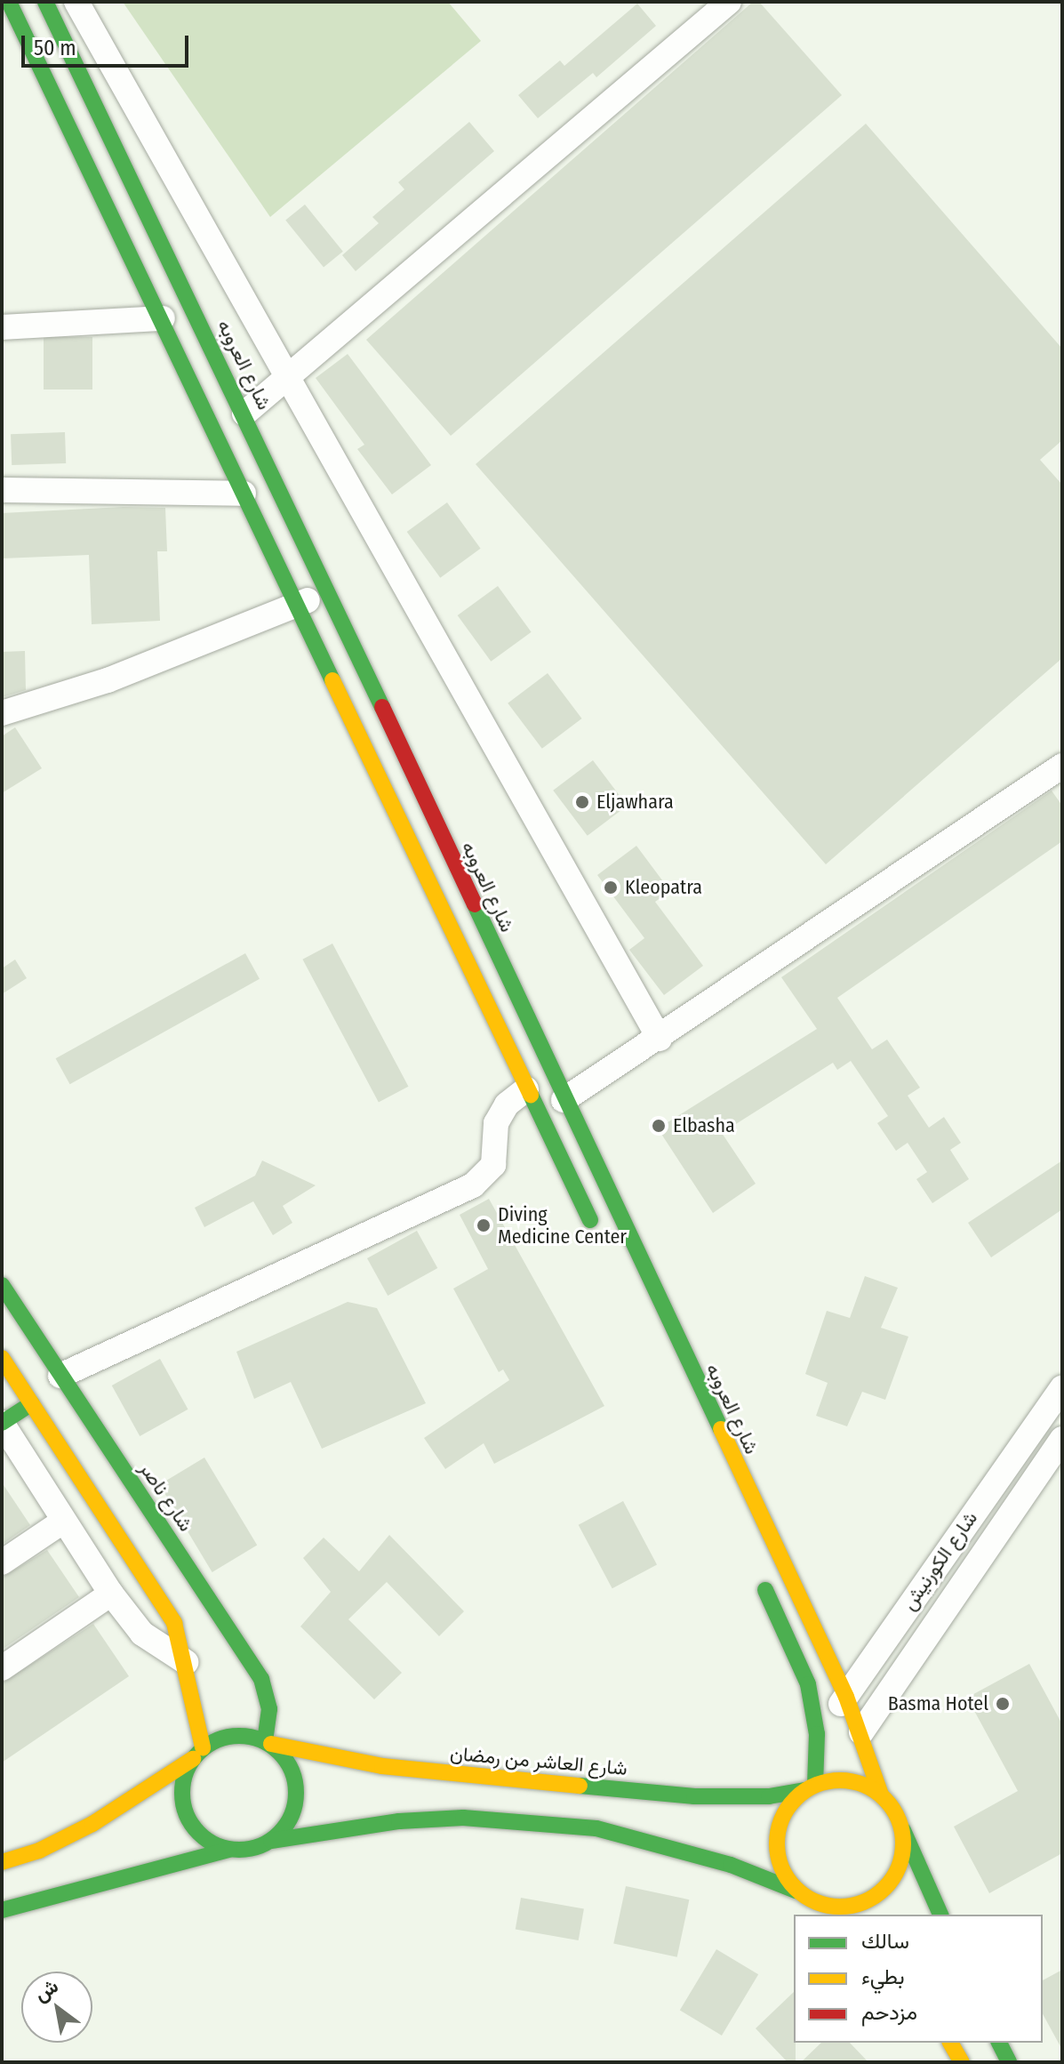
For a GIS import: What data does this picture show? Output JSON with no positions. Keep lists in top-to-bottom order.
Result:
{
  "streets": {
    "main road": ["شارع العروبه", "شارع ناصر", "شارع العاشر من رمضان"],
    "street": ["شارع الكورنيش"]
  },
  "crossings": [
    ["شارع العروبه", "شارع الكورنيش"],
    ["شارع العروبه", "شارع العاشر من رمضان"],
    ["شارع ناصر", "شارع العاشر من رمضان"]
  ],
  "places": [
    "Eljawhara",
    "Kleopatra",
    "Elbasha",
    "Diving Medicine Center",
    "Basma Hotel"
  ],
  "legend": ["سالك", "بطيء", "مزدحم"],
  "scale_bar": "50 m",
  "north": "top left"
}
